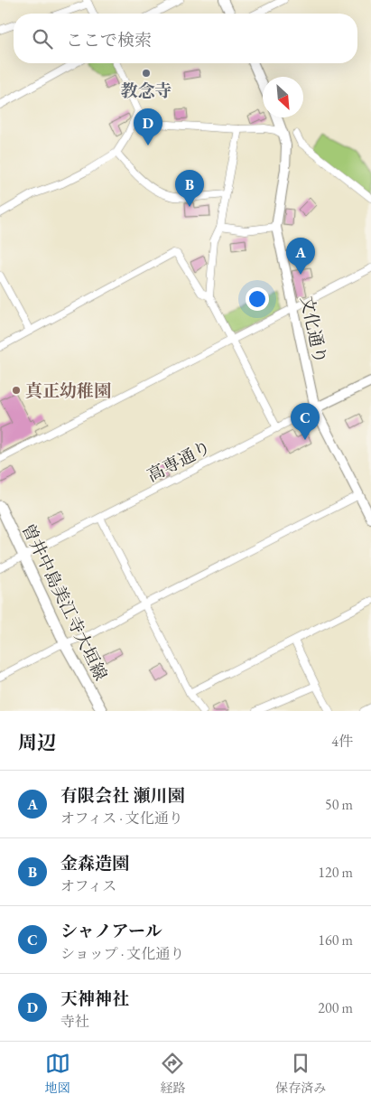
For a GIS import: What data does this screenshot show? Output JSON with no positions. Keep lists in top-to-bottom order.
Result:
{
  "streets": {
    "main road": ["曽井中島美江寺大垣線"],
    "street": ["文化通り", "高専通り"]
  },
  "crossings": [
    ["文化通り", "高専通り"],
    ["高専通り", "曽井中島美江寺大垣線"]
  ],
  "places": ["教念寺", "真正幼稚園"],
  "north": "bottom right",
  "page": {
    "search": "ここで検索",
    "pins": [
      "D",
      "B",
      "A",
      "C"
    ],
    "heading": ["周辺", "4件"],
    "list": [
      {
        "mark": "A",
        "name": "有限会社 瀬川園",
        "note": "オフィス · 文化通り",
        "value": "50 m"
      },
      {
        "mark": "B",
        "name": "金森造園",
        "note": "オフィス",
        "value": "120 m"
      },
      {
        "mark": "C",
        "name": "シャノアール",
        "note": "ショップ · 文化通り",
        "value": "160 m"
      },
      {
        "mark": "D",
        "name": "天神神社",
        "note": "寺社",
        "value": "200 m"
      }
    ],
    "nav": ["地図", "経路", "保存済み"]
  }
}
